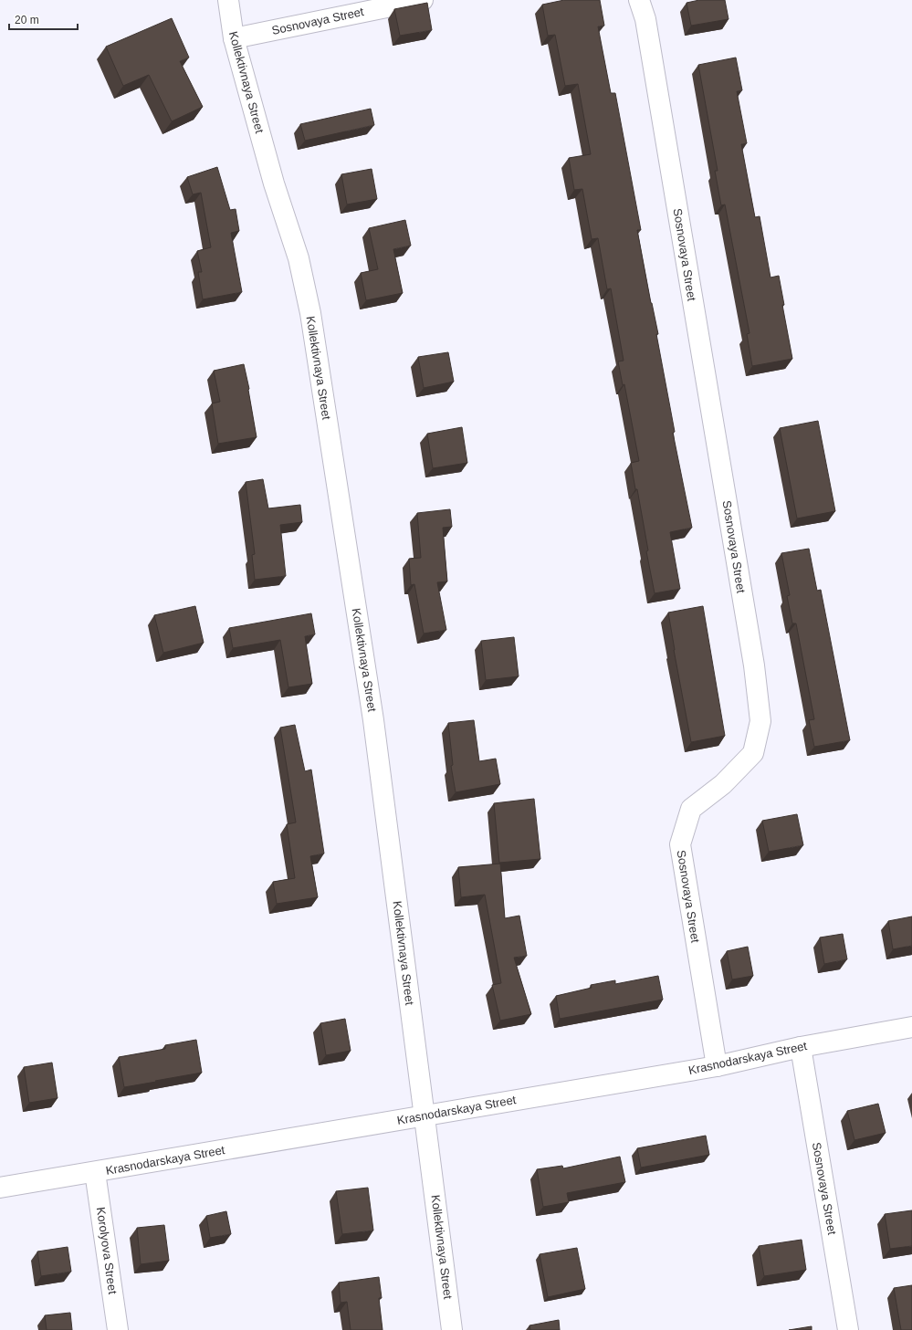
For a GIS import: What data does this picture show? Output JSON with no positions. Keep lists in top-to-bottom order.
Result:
{
  "streets": {
    "street": [
      "Sosnovaya Street",
      "Kollektivnaya Street",
      "Krasnodarskaya Street",
      "Korolyova Street"
    ]
  },
  "crossings": [
    ["Sosnovaya Street", "Kollektivnaya Street"],
    ["Sosnovaya Street", "Krasnodarskaya Street"],
    ["Kollektivnaya Street", "Krasnodarskaya Street"],
    ["Krasnodarskaya Street", "Korolyova Street"]
  ],
  "scale_bar": "20 m"
}
